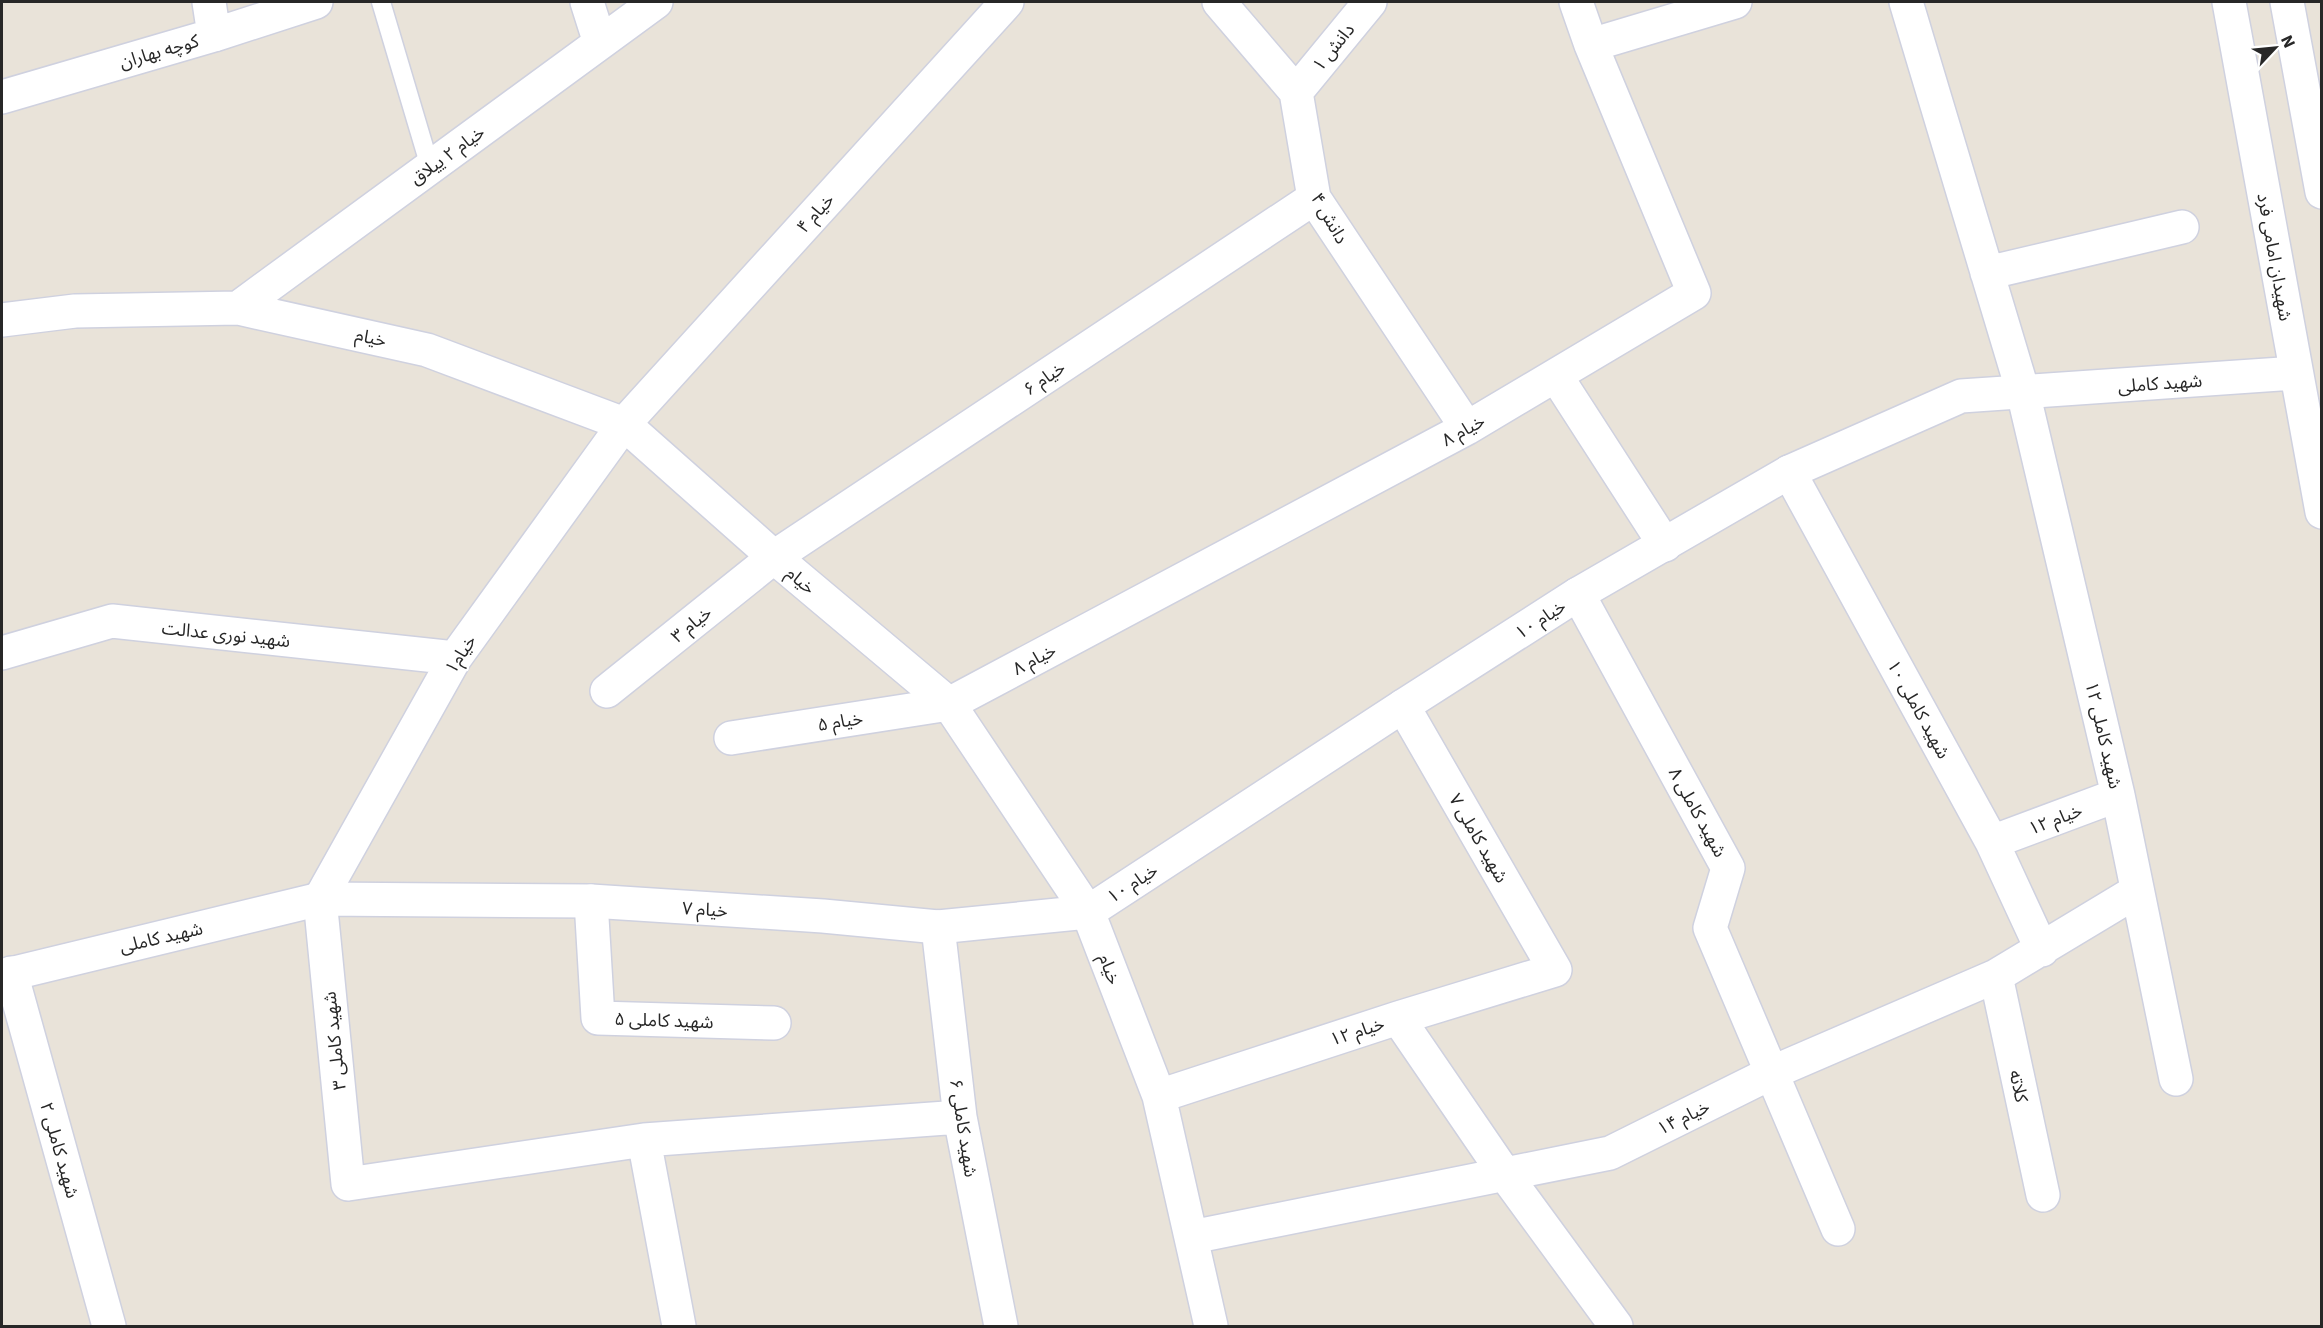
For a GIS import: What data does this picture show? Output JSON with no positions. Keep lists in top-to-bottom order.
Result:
{
  "streets": {
    "street": [
      "دانش ۱",
      "کوچه بهاران",
      "خیام ۲ ییلاق",
      "خیام ۴",
      "دانش ۴",
      "شهیدان امامی فرد",
      "خیام",
      "خیام ۶",
      "شهید کاملی",
      "خیام ۸",
      "خیام ۱۰",
      "خیام ۳",
      "شهید نوری عدالت",
      "خیام۱",
      "شهید کاملی ۱۰",
      "خیام ۵",
      "شهید کاملی ۱۲",
      "شهید کاملی ۸",
      "خیام ۱۲",
      "شهید کاملی ۷",
      "خیام ۷",
      "شهید کاملی ۵",
      "شهید کاملی ۳",
      "کلاته",
      "خیام ۱۴",
      "شهید کاملی ۶",
      "شهید کاملی ۲"
    ]
  },
  "crossings": [
    ["دانش ۱", "دانش ۴"],
    ["خیام ۲ ییلاق", "خیام"],
    ["خیام ۴", "خیام"],
    ["خیام ۴", "خیام۱"],
    ["دانش ۴", "خیام ۶"],
    ["دانش ۴", "خیام ۸"],
    ["شهیدان امامی فرد", "شهید کاملی"],
    ["خیام", "خیام ۶"],
    ["خیام", "خیام ۸"],
    ["خیام", "خیام ۱۰"],
    ["خیام", "خیام ۳"],
    ["خیام", "خیام۱"],
    ["خیام", "خیام ۵"],
    ["خیام", "خیام ۱۲"],
    ["خیام", "خیام ۷"],
    ["خیام", "خیام ۱۴"],
    ["خیام ۶", "خیام ۳"],
    ["شهید کاملی", "خیام ۱۰"],
    ["شهید کاملی", "خیام۱"],
    ["شهید کاملی", "شهید کاملی ۱۲"],
    ["شهید کاملی", "خیام ۷"],
    ["شهید کاملی", "شهید کاملی ۳"],
    ["شهید کاملی", "شهید کاملی ۲"],
    ["خیام ۸", "خیام ۵"],
    ["خیام ۱۰", "شهید کاملی ۱۰"],
    ["خیام ۱۰", "شهید کاملی ۱۲"],
    ["خیام ۱۰", "شهید کاملی ۸"],
    ["خیام ۱۰", "شهید کاملی ۷"],
    ["خیام ۱۰", "خیام ۷"],
    ["شهید نوری عدالت", "خیام۱"],
    ["خیام۱", "خیام ۷"],
    ["خیام۱", "شهید کاملی ۳"],
    ["شهید کاملی ۱۰", "خیام ۱۲"],
    ["شهید کاملی ۱۰", "خیام ۱۴"],
    ["شهید کاملی ۱۲", "خیام ۱۲"],
    ["شهید کاملی ۱۲", "خیام ۱۴"],
    ["شهید کاملی ۸", "خیام ۱۴"],
    ["خیام ۱۲", "شهید کاملی ۷"],
    ["خیام ۷", "شهید کاملی ۵"],
    ["خیام ۷", "شهید کاملی ۳"],
    ["خیام ۷", "شهید کاملی ۶"],
    ["کلاته", "خیام ۱۴"]
  ],
  "north": "top right"
}
